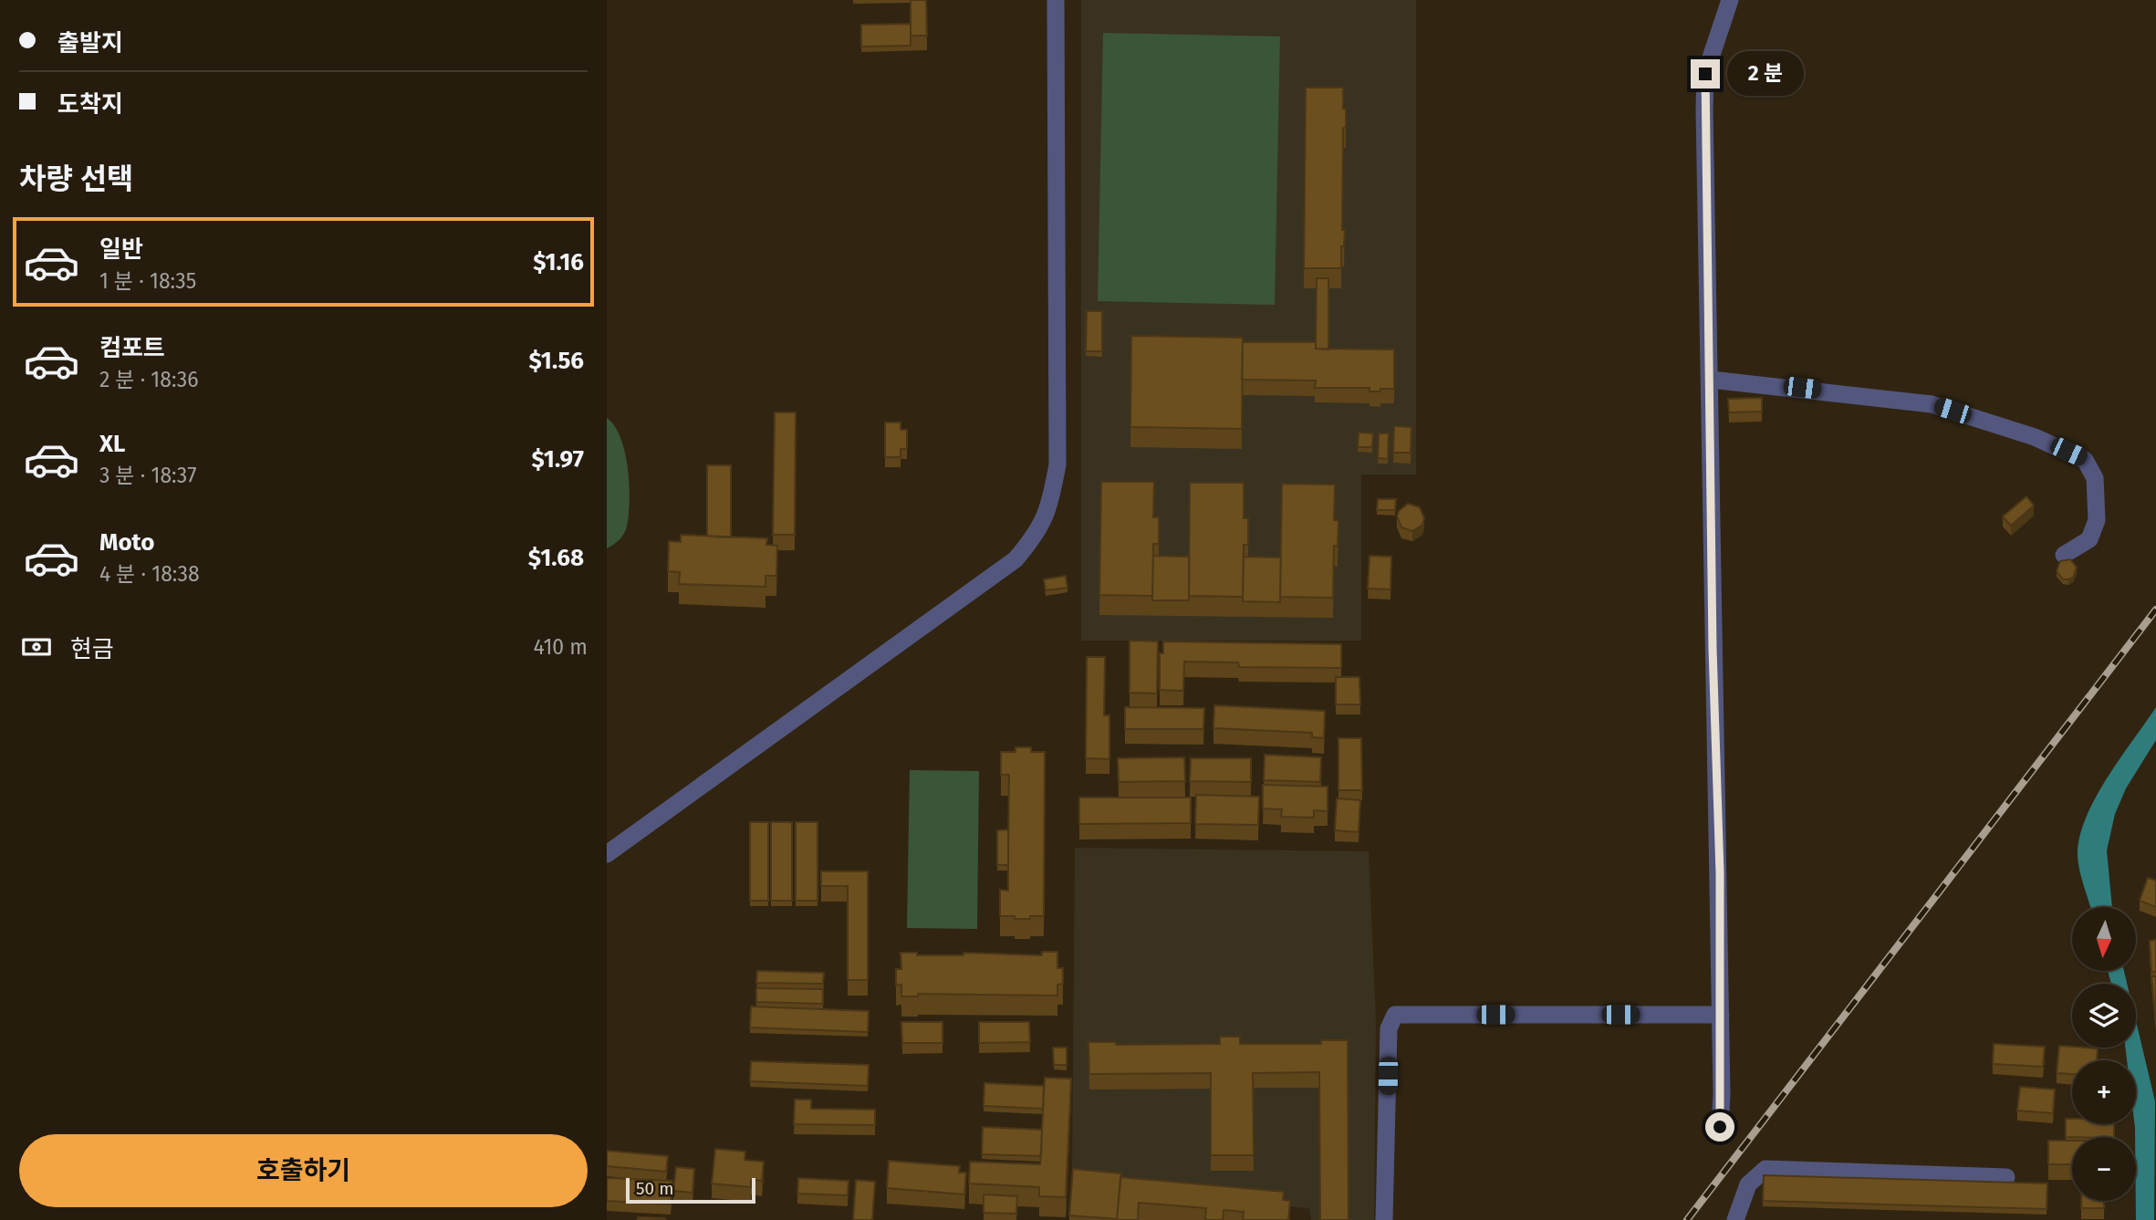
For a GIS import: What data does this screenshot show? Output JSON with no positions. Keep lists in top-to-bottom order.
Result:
{
  "scale_bar": "50 m",
  "north": "bottom",
  "page": {
    "banner": ["출발지", "도착지"],
    "bubble": "2 분",
    "heading": "차량 선택",
    "list": [
      {
        "name": "일반",
        "note": "1 분 · 18:35",
        "value": "$1.16"
      },
      {
        "name": "컴포트",
        "note": "2 분 · 18:36",
        "value": "$1.56"
      },
      {
        "name": "XL",
        "note": "3 분 · 18:37",
        "value": "$1.97"
      },
      {
        "name": "Moto",
        "note": "4 분 · 18:38",
        "value": "$1.68"
      }
    ],
    "pay": ["현금", "410 m"],
    "map_buttons": ["+", "−"],
    "buttons": "호출하기",
    "scale": "50 m"
  }
}
